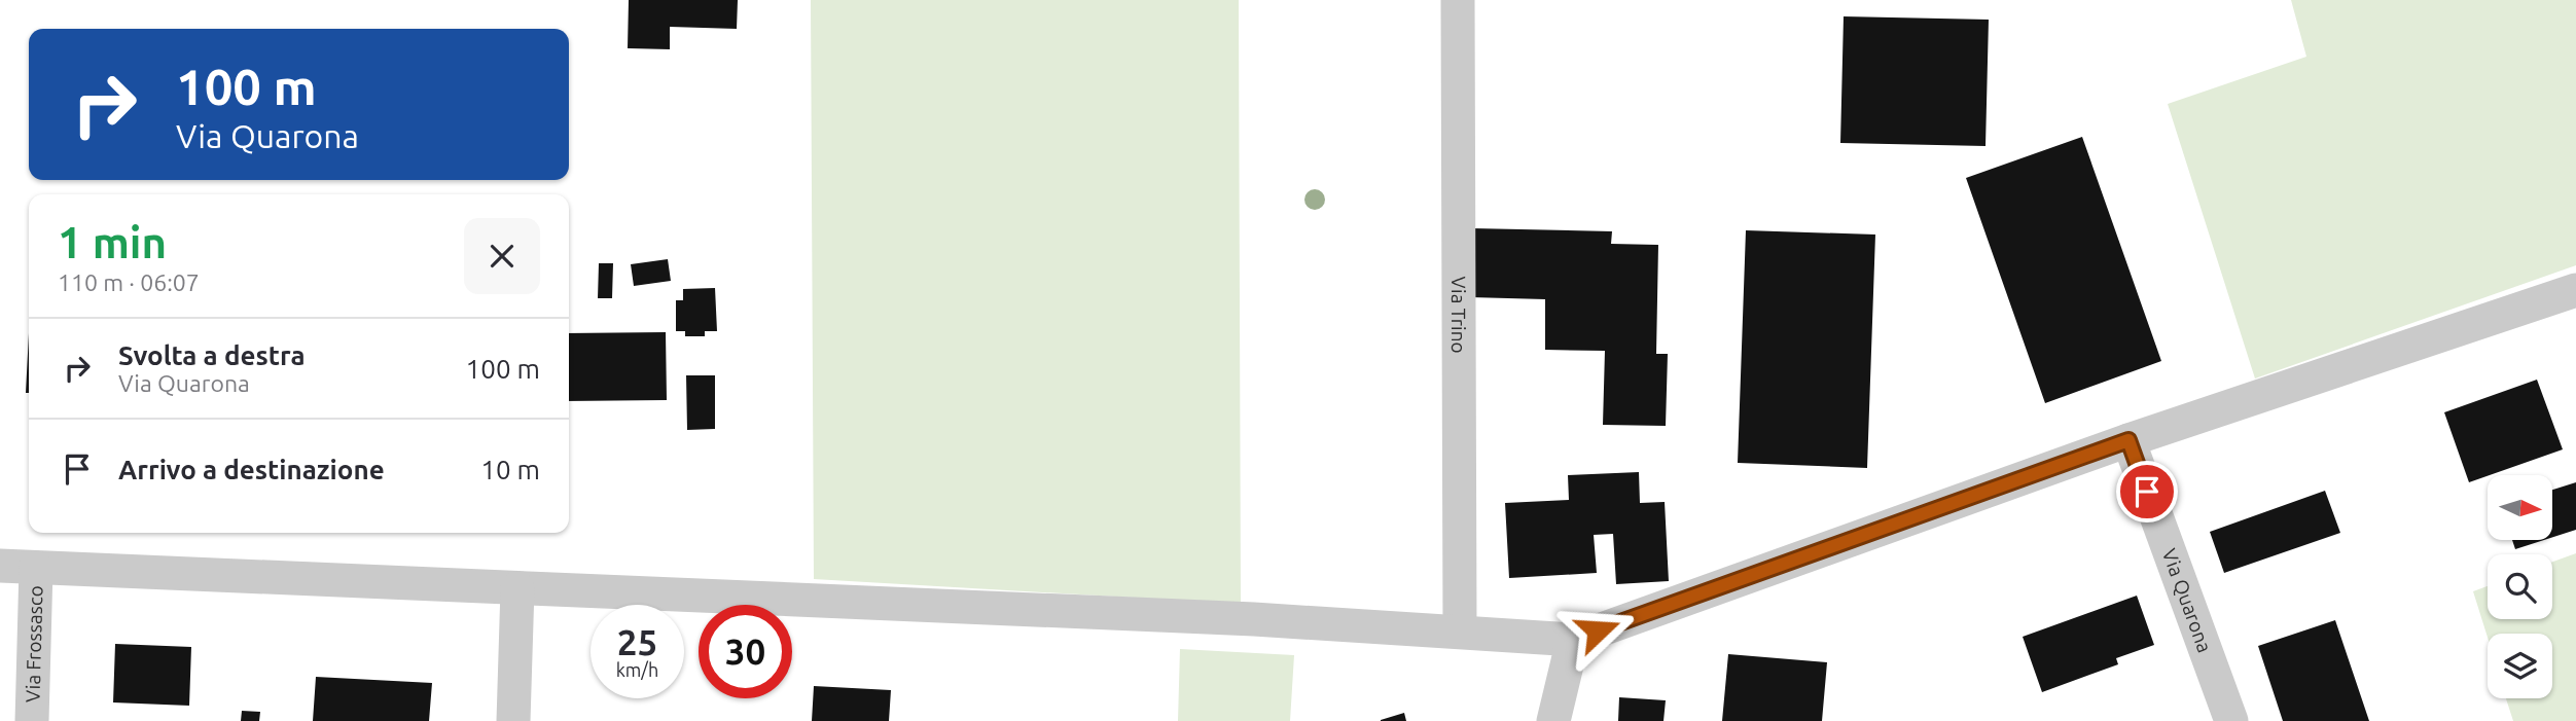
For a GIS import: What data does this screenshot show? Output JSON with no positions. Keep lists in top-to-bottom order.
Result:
{
  "streets": {
    "street": ["Via Trino", "Via Quarona", "Via Frossasco"]
  },
  "north": "right",
  "page": {
    "turn": ["100 m", "Via Quarona"],
    "heading": ["1 min", "110 m · 06:07"],
    "list": [
      {
        "name": "Svolta a destra",
        "note": "Via Quarona",
        "value": "100 m"
      },
      {
        "name": "Arrivo a destinazione",
        "value": "10 m"
      }
    ],
    "speed": "25 km/h",
    "limit": "30"
  }
}
